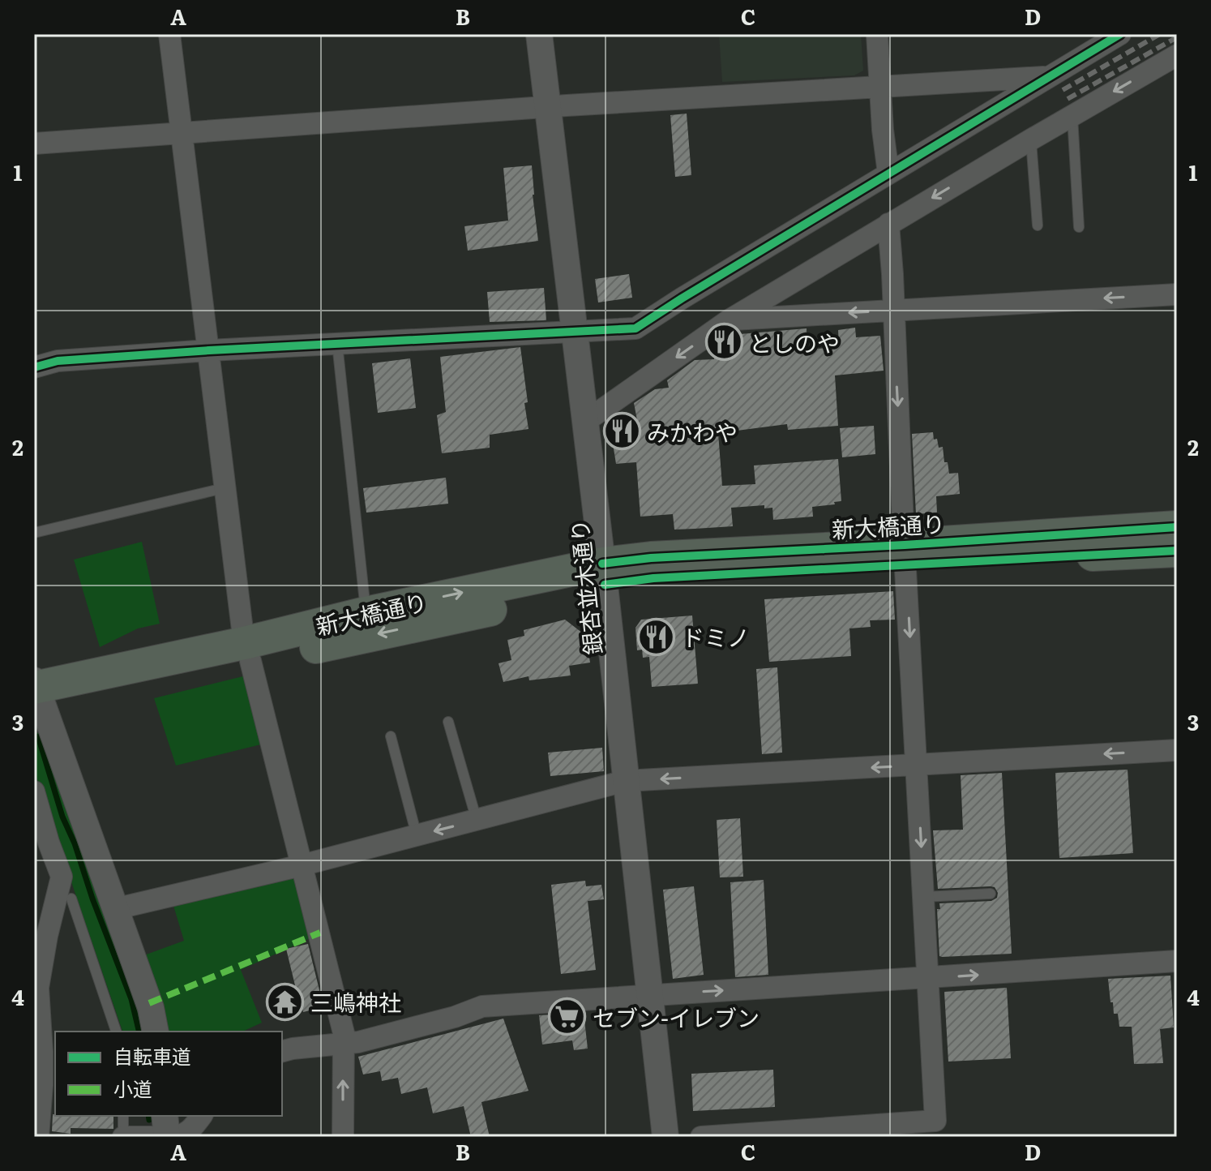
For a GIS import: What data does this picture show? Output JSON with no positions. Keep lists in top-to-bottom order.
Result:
{
  "streets": {
    "main road": ["新大橋通り"],
    "street": ["銀杏並木通り"]
  },
  "crossings": [
    ["新大橋通り", "銀杏並木通り"]
  ],
  "places": {
    "restaurant": ["としのや", "みかわや", "ドミノ"],
    "temple": ["三嶋神社"],
    "supermarket": ["セブン-イレブン"]
  },
  "legend": ["自転車道", "小道"],
  "grid": {
    "columns": [
      "A",
      "B",
      "C",
      "D"
    ],
    "rows": [
      "1",
      "2",
      "3",
      "4"
    ]
  }
}
